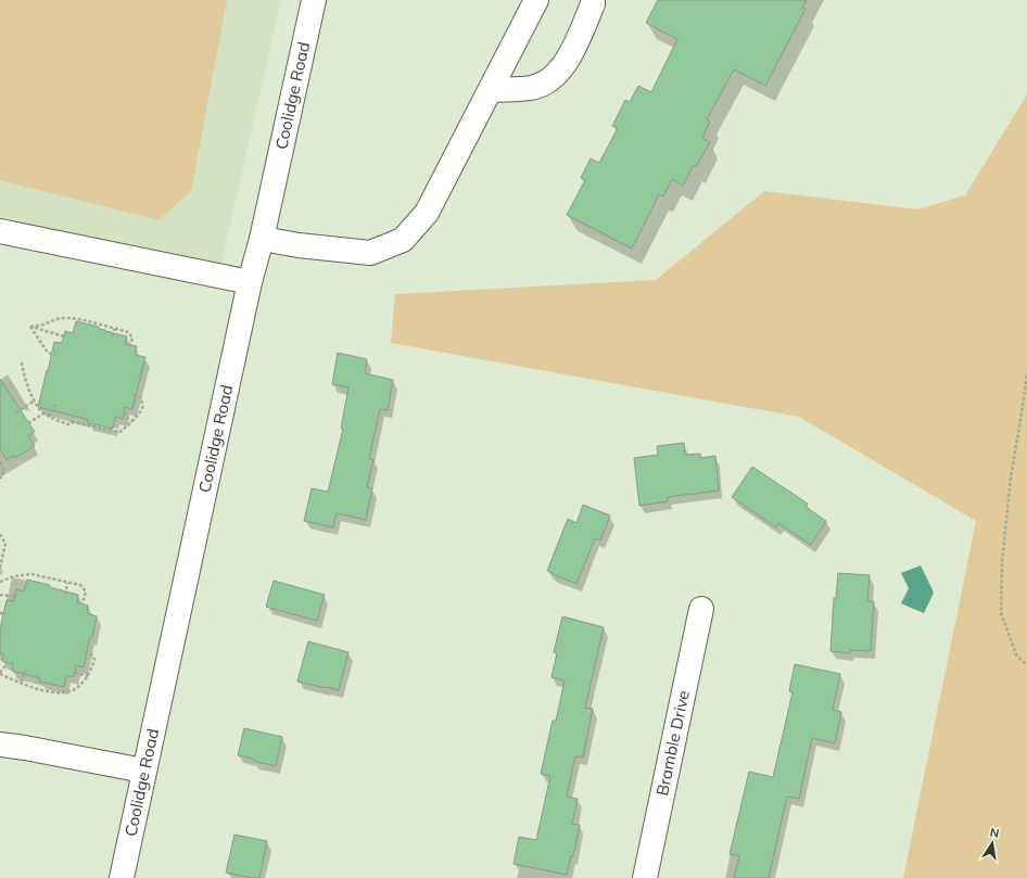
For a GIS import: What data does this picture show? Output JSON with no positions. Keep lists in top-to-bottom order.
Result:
{
  "streets": {
    "street": ["Coolidge Road", "Bramble Drive"]
  },
  "north": "top"
}
